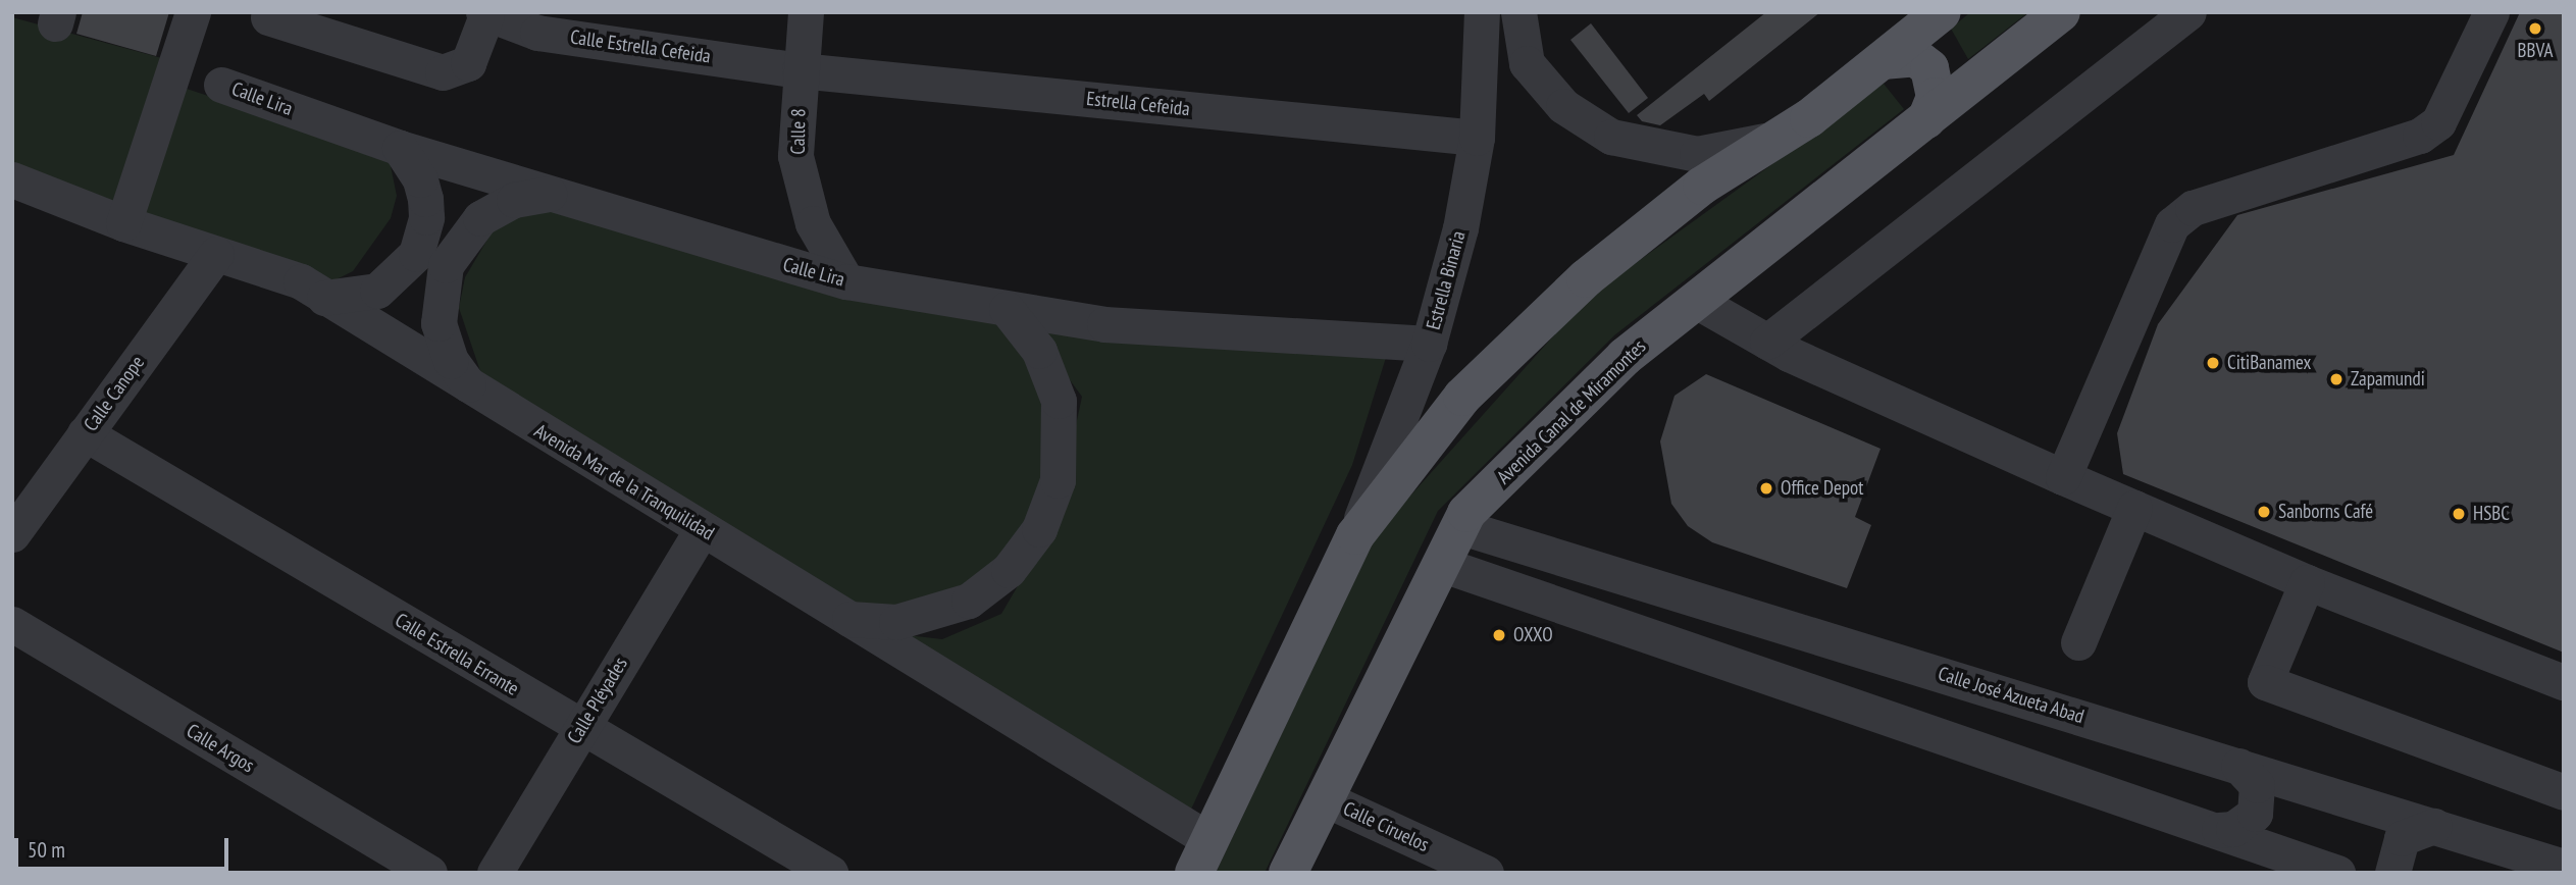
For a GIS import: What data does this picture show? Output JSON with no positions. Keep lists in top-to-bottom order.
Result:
{
  "streets": {
    "main road": ["Avenida Canal de Miramontes"],
    "street": [
      "Calle Estrella Cefeida",
      "Calle Lira",
      "Estrella Cefeida",
      "Calle 8",
      "Estrella Binaria",
      "Calle Canope",
      "Avenida Mar de la Tranquilidad",
      "Calle Estrella Errante",
      "Calle José Azueta Abad",
      "Calle Pléyades",
      "Calle Argos",
      "Calle Ciruelos"
    ]
  },
  "crossings": [
    ["Calle Estrella Cefeida", "Estrella Cefeida"],
    ["Calle Estrella Cefeida", "Calle 8"],
    ["Calle Lira", "Calle 8"],
    ["Calle Lira", "Estrella Binaria"],
    ["Estrella Cefeida", "Calle 8"],
    ["Estrella Cefeida", "Estrella Binaria"],
    ["Calle Canope", "Avenida Mar de la Tranquilidad"],
    ["Calle Canope", "Calle Estrella Errante"],
    ["Avenida Canal de Miramontes", "Calle José Azueta Abad"],
    ["Avenida Canal de Miramontes", "Calle Ciruelos"],
    ["Avenida Mar de la Tranquilidad", "Calle Pléyades"],
    ["Calle Estrella Errante", "Calle Pléyades"]
  ],
  "places": [
    "BBVA",
    "CitiBanamex",
    "Zapamundi",
    "Office Depot",
    "Sanborns Café",
    "HSBC",
    "OXXO"
  ],
  "scale_bar": "50 m"
}
